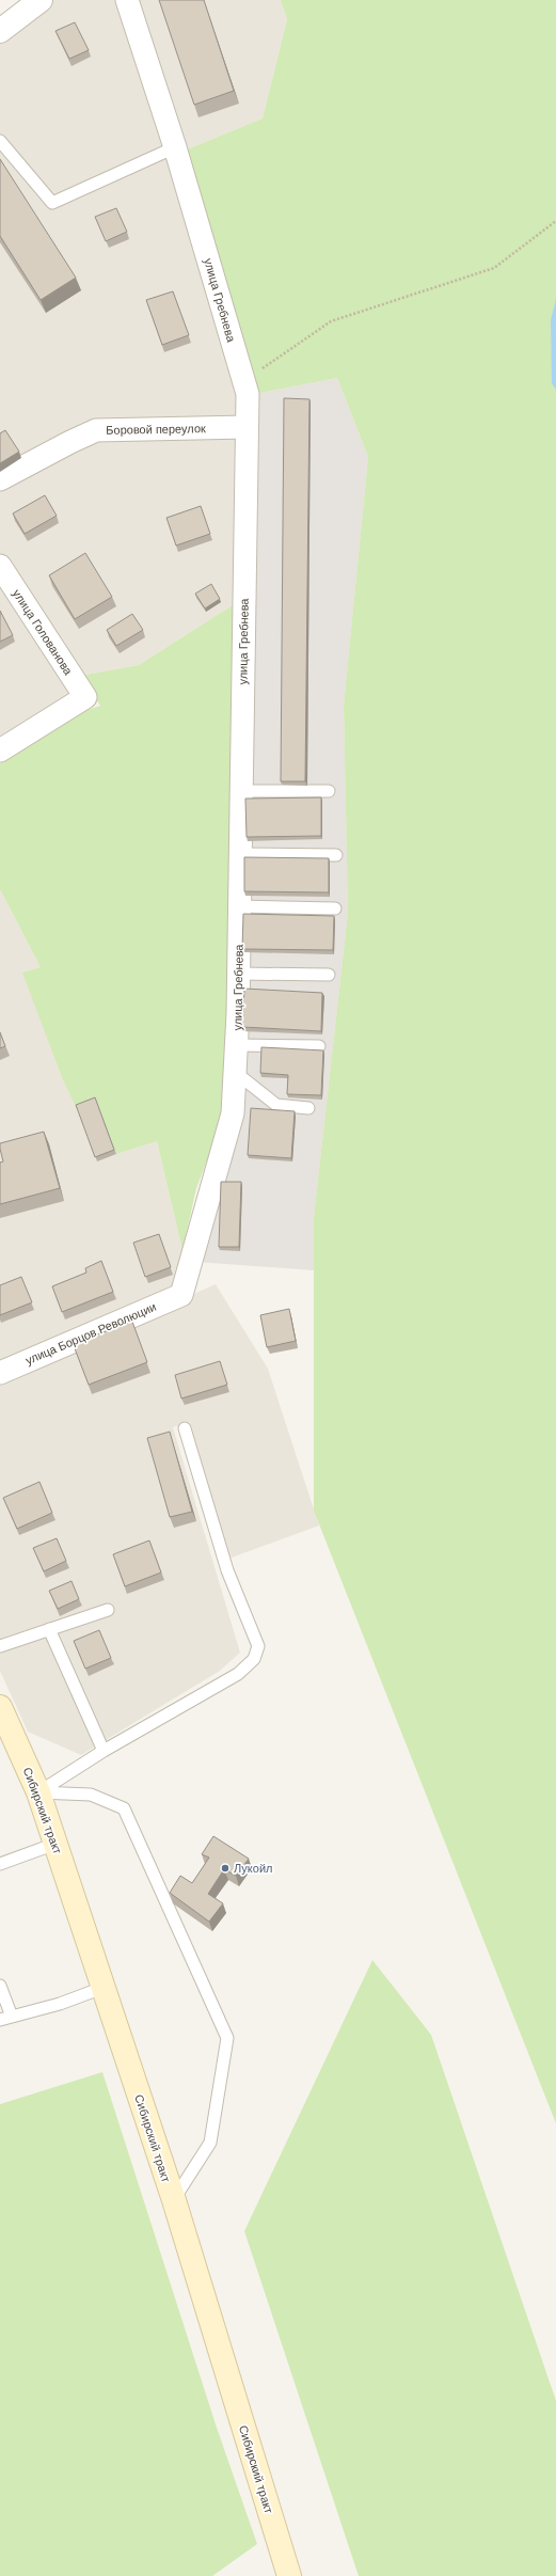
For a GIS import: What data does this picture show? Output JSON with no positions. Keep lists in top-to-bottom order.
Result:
{
  "streets": {
    "main road": ["Сибирский тракт"],
    "street": [
      "улица Гребнева",
      "Боровой переулок",
      "улица Голованова",
      "улица Борцов Революции"
    ]
  },
  "crossings": [
    ["улица Гребнева", "Боровой переулок"],
    ["улица Гребнева", "улица Борцов Революции"]
  ],
  "places": ["Лукойл"]
}
